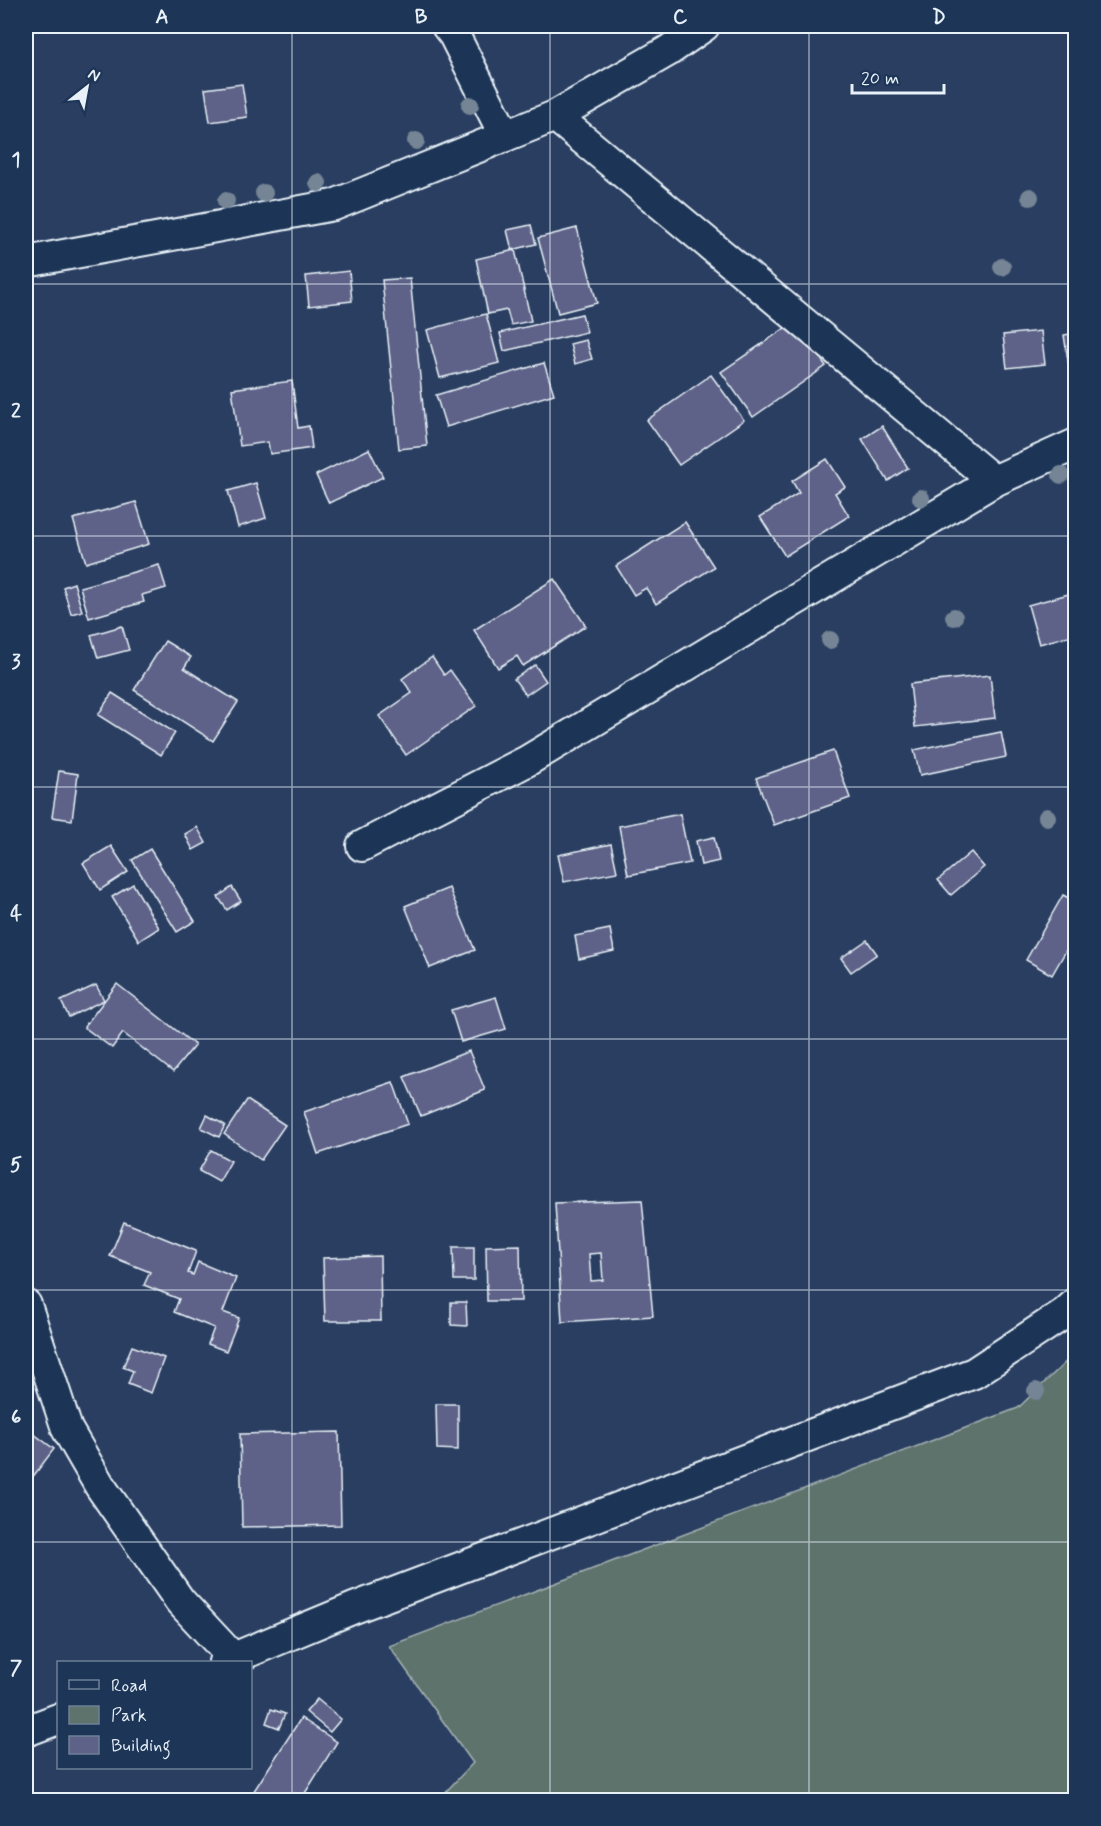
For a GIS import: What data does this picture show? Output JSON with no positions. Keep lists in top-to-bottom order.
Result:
{
  "legend": ["Road", "Park", "Building"],
  "scale_bar": "20 m",
  "north": "top right",
  "grid": {
    "columns": [
      "A",
      "B",
      "C",
      "D"
    ],
    "rows": [
      "1",
      "2",
      "3",
      "4",
      "5",
      "6",
      "7"
    ]
  }
}
